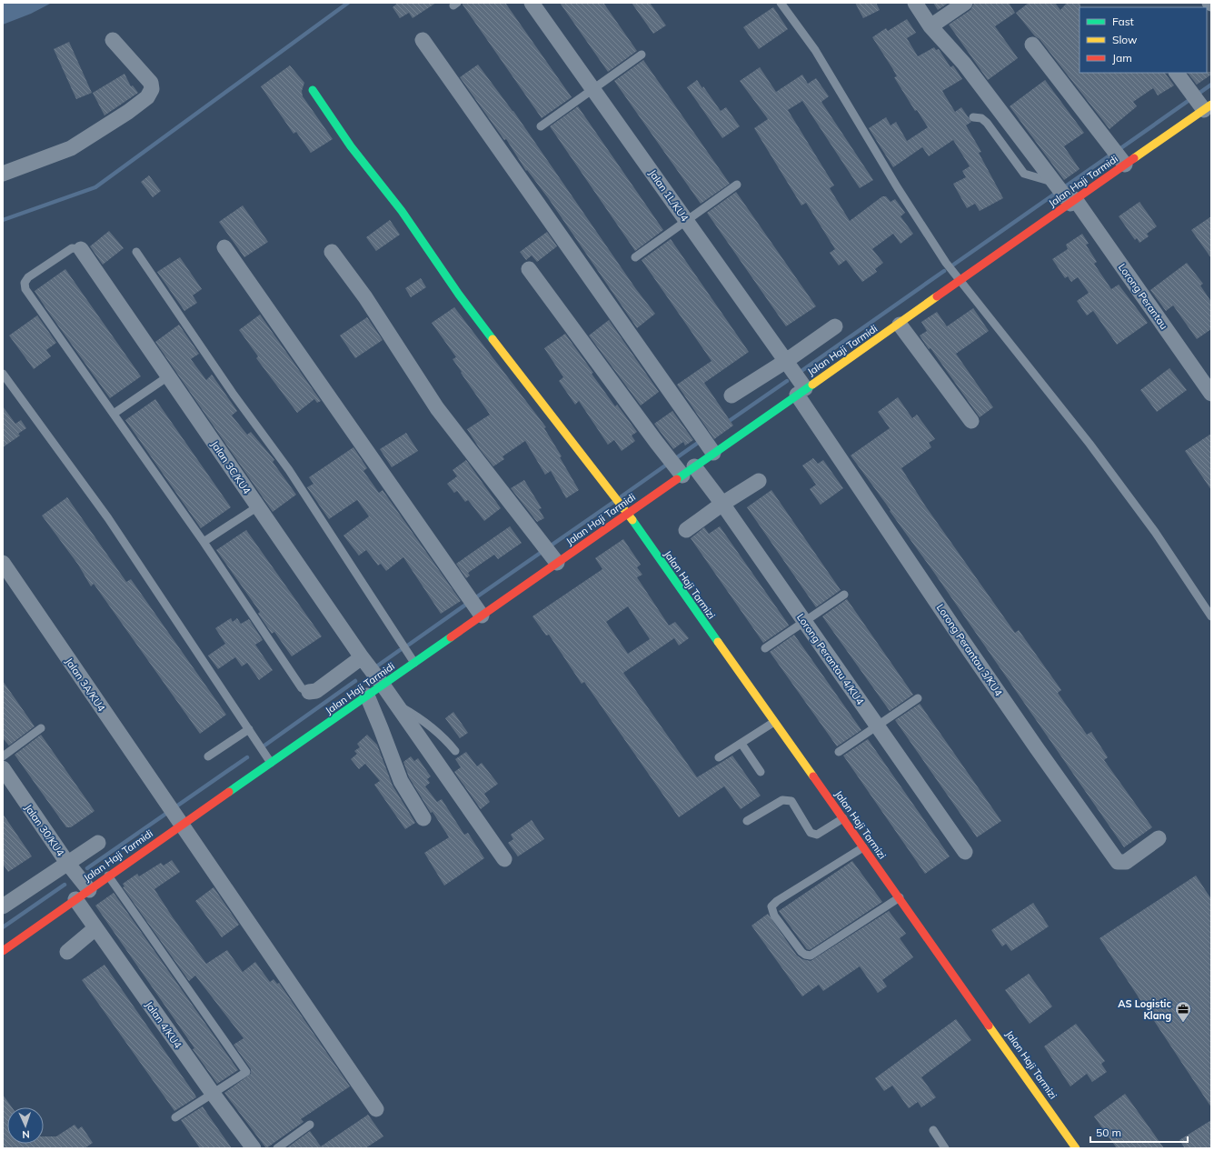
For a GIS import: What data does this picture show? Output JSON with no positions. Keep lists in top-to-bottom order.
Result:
{
  "streets": {
    "street": [
      "Jalan Haji Tarmidi",
      "Jalan 1L/KU4",
      "Lorong Perantau",
      "Jalan 3C/KU4",
      "Jalan Haji Tarmizi",
      "Lorong Perantau 3/KU4",
      "Lorong Perantau 4/KU4",
      "Jalan 3A/KU4",
      "Jalan 30/KU4",
      "Jalan 4/KU4"
    ]
  },
  "crossings": [
    ["Jalan Haji Tarmidi", "Jalan 1L/KU4"],
    ["Jalan Haji Tarmidi", "Lorong Perantau"],
    ["Jalan Haji Tarmidi", "Jalan 3C/KU4"],
    ["Jalan Haji Tarmidi", "Jalan Haji Tarmizi"],
    ["Jalan Haji Tarmidi", "Lorong Perantau 3/KU4"],
    ["Jalan Haji Tarmidi", "Lorong Perantau 4/KU4"],
    ["Jalan Haji Tarmidi", "Jalan 3A/KU4"],
    ["Jalan Haji Tarmidi", "Jalan 30/KU4"],
    ["Jalan Haji Tarmidi", "Jalan 4/KU4"],
    ["Jalan 1L/KU4", "Lorong Perantau 3/KU4"]
  ],
  "places": {
    "office": ["AS Logistic Klang"]
  },
  "legend": ["Fast", "Slow", "Jam"],
  "scale_bar": "50 m",
  "north": "bottom"
}
